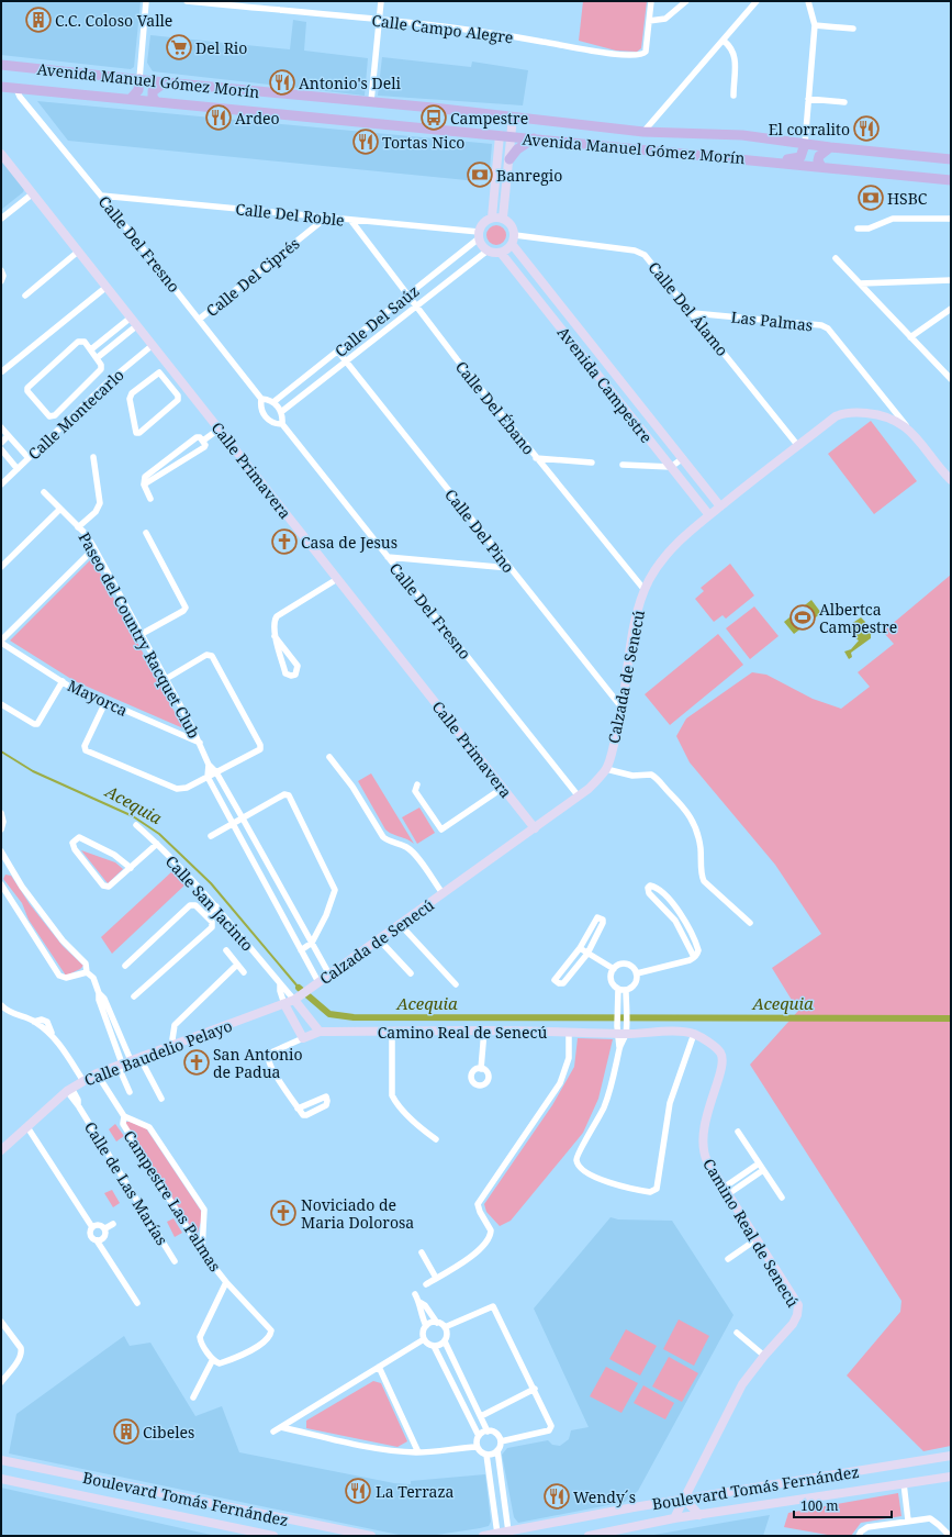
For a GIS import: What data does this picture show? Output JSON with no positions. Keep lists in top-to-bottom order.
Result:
{
  "streets": {
    "main road": ["Avenida Manuel Gómez Morín"],
    "street": [
      "Calle Campo Alegre",
      "Calle Del Roble",
      "Calle Del Fresno",
      "Calle Del Ciprés",
      "Calle Del Álamo",
      "Calle Del Saúz",
      "Las Palmas",
      "Avenida Campestre",
      "Calle Del Ébano",
      "Calle Montecarlo",
      "Calle Primavera",
      "Calle Del Pino",
      "Paseo del Country Racquet Club",
      "Calzada de Senecú",
      "Mayorca",
      "Calle San Jacinto",
      "Camino Real de Senecú",
      "Calle Baudelio Pelayo",
      "Calle de Las Marías",
      "Campestre Las Palmas",
      "Boulevard Tomás Fernández"
    ]
  },
  "crossings": [
    ["Avenida Manuel Gómez Morín", "Calle Del Fresno"],
    ["Calle Del Roble", "Calle Del Fresno"],
    ["Calle Del Roble", "Calle Del Ciprés"],
    ["Calle Del Roble", "Calle Del Álamo"],
    ["Calle Del Roble", "Calle Del Saúz"],
    ["Calle Del Roble", "Avenida Campestre"],
    ["Calle Del Roble", "Calle Del Ébano"],
    ["Calle Del Fresno", "Calle Del Ciprés"],
    ["Calle Del Fresno", "Calzada de Senecú"],
    ["Calle Del Álamo", "Calle Del Saúz"],
    ["Calle Del Álamo", "Las Palmas"],
    ["Calle Del Álamo", "Avenida Campestre"],
    ["Calle Del Álamo", "Calzada de Senecú"],
    ["Calle Del Saúz", "Avenida Campestre"],
    ["Calle Del Saúz", "Calle Del Ébano"],
    ["Calle Del Saúz", "Calle Del Pino"],
    ["Las Palmas", "Calzada de Senecú"],
    ["Avenida Campestre", "Calzada de Senecú"],
    ["Calle Del Ébano", "Calzada de Senecú"],
    ["Calle Montecarlo", "Calle Primavera"],
    ["Calle Primavera", "Calzada de Senecú"],
    ["Calle Del Pino", "Calzada de Senecú"],
    ["Paseo del Country Racquet Club", "Calzada de Senecú"],
    ["Paseo del Country Racquet Club", "Mayorca"],
    ["Calzada de Senecú", "Calle San Jacinto"],
    ["Calzada de Senecú", "Calle Baudelio Pelayo"],
    ["Calle San Jacinto", "Calle Baudelio Pelayo"],
    ["Camino Real de Senecú", "Boulevard Tomás Fernández"],
    ["Calle Baudelio Pelayo", "Calle de Las Marías"],
    ["Calle Baudelio Pelayo", "Campestre Las Palmas"]
  ],
  "water": ["Acequia"],
  "places": {
    "building": ["C.C. Coloso Valle", "Cibeles"],
    "supermarket": ["Del Rio"],
    "restaurant": [
      "Antonio's Deli",
      "Ardeo",
      "El corralito",
      "Tortas Nico",
      "La Terraza",
      "Wendy´s"
    ],
    "bus stop": ["Campestre"],
    "bank": ["Banregio", "HSBC"],
    "church": ["Casa de Jesus", "San Antonio de Padua", "Noviciado de Maria Dolorosa"],
    "sports": ["Albertca Campestre"]
  },
  "scale_bar": "100 m"
}
